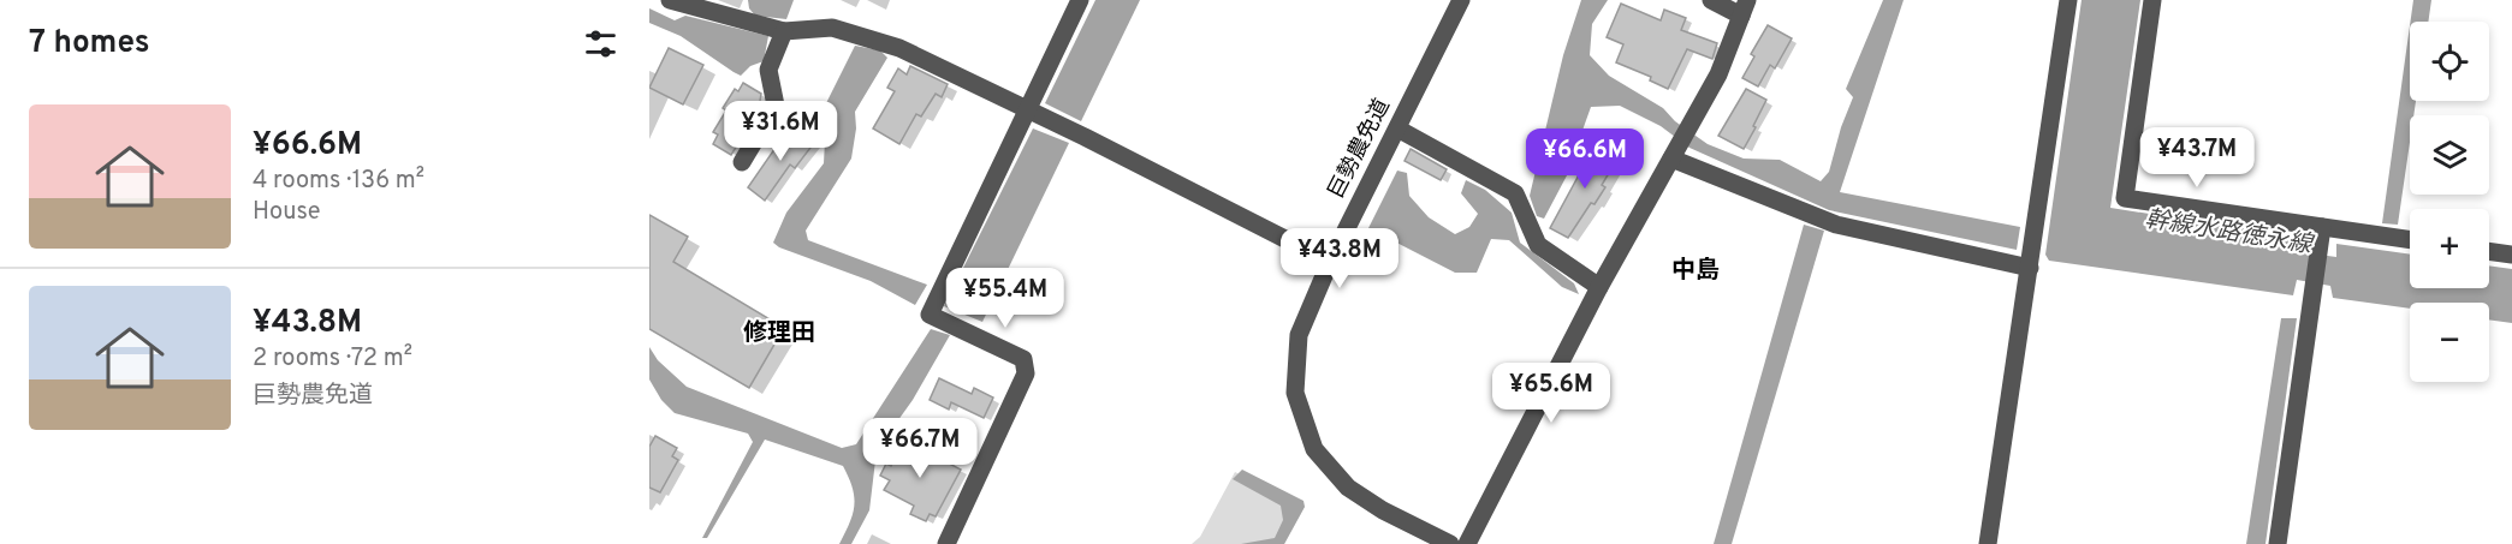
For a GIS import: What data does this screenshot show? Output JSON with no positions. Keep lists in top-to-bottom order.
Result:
{
  "streets": {
    "street": ["巨勢農免道"]
  },
  "districts": ["中島", "修理田"],
  "water": ["幹線水路徳永線"],
  "page": {
    "heading": "7 homes",
    "map_buttons": ["+", "−"],
    "list": [
      {
        "name": "¥66.6M",
        "note": "4 rooms · 136 m² · House"
      },
      {
        "name": "¥43.8M",
        "note": "2 rooms · 72 m² · 巨勢農免道"
      }
    ],
    "price": [
      "¥31.6M",
      "¥43.7M",
      "¥66.6M",
      "¥43.8M",
      "¥55.4M",
      "¥65.6M",
      "¥66.7M"
    ]
  }
}
